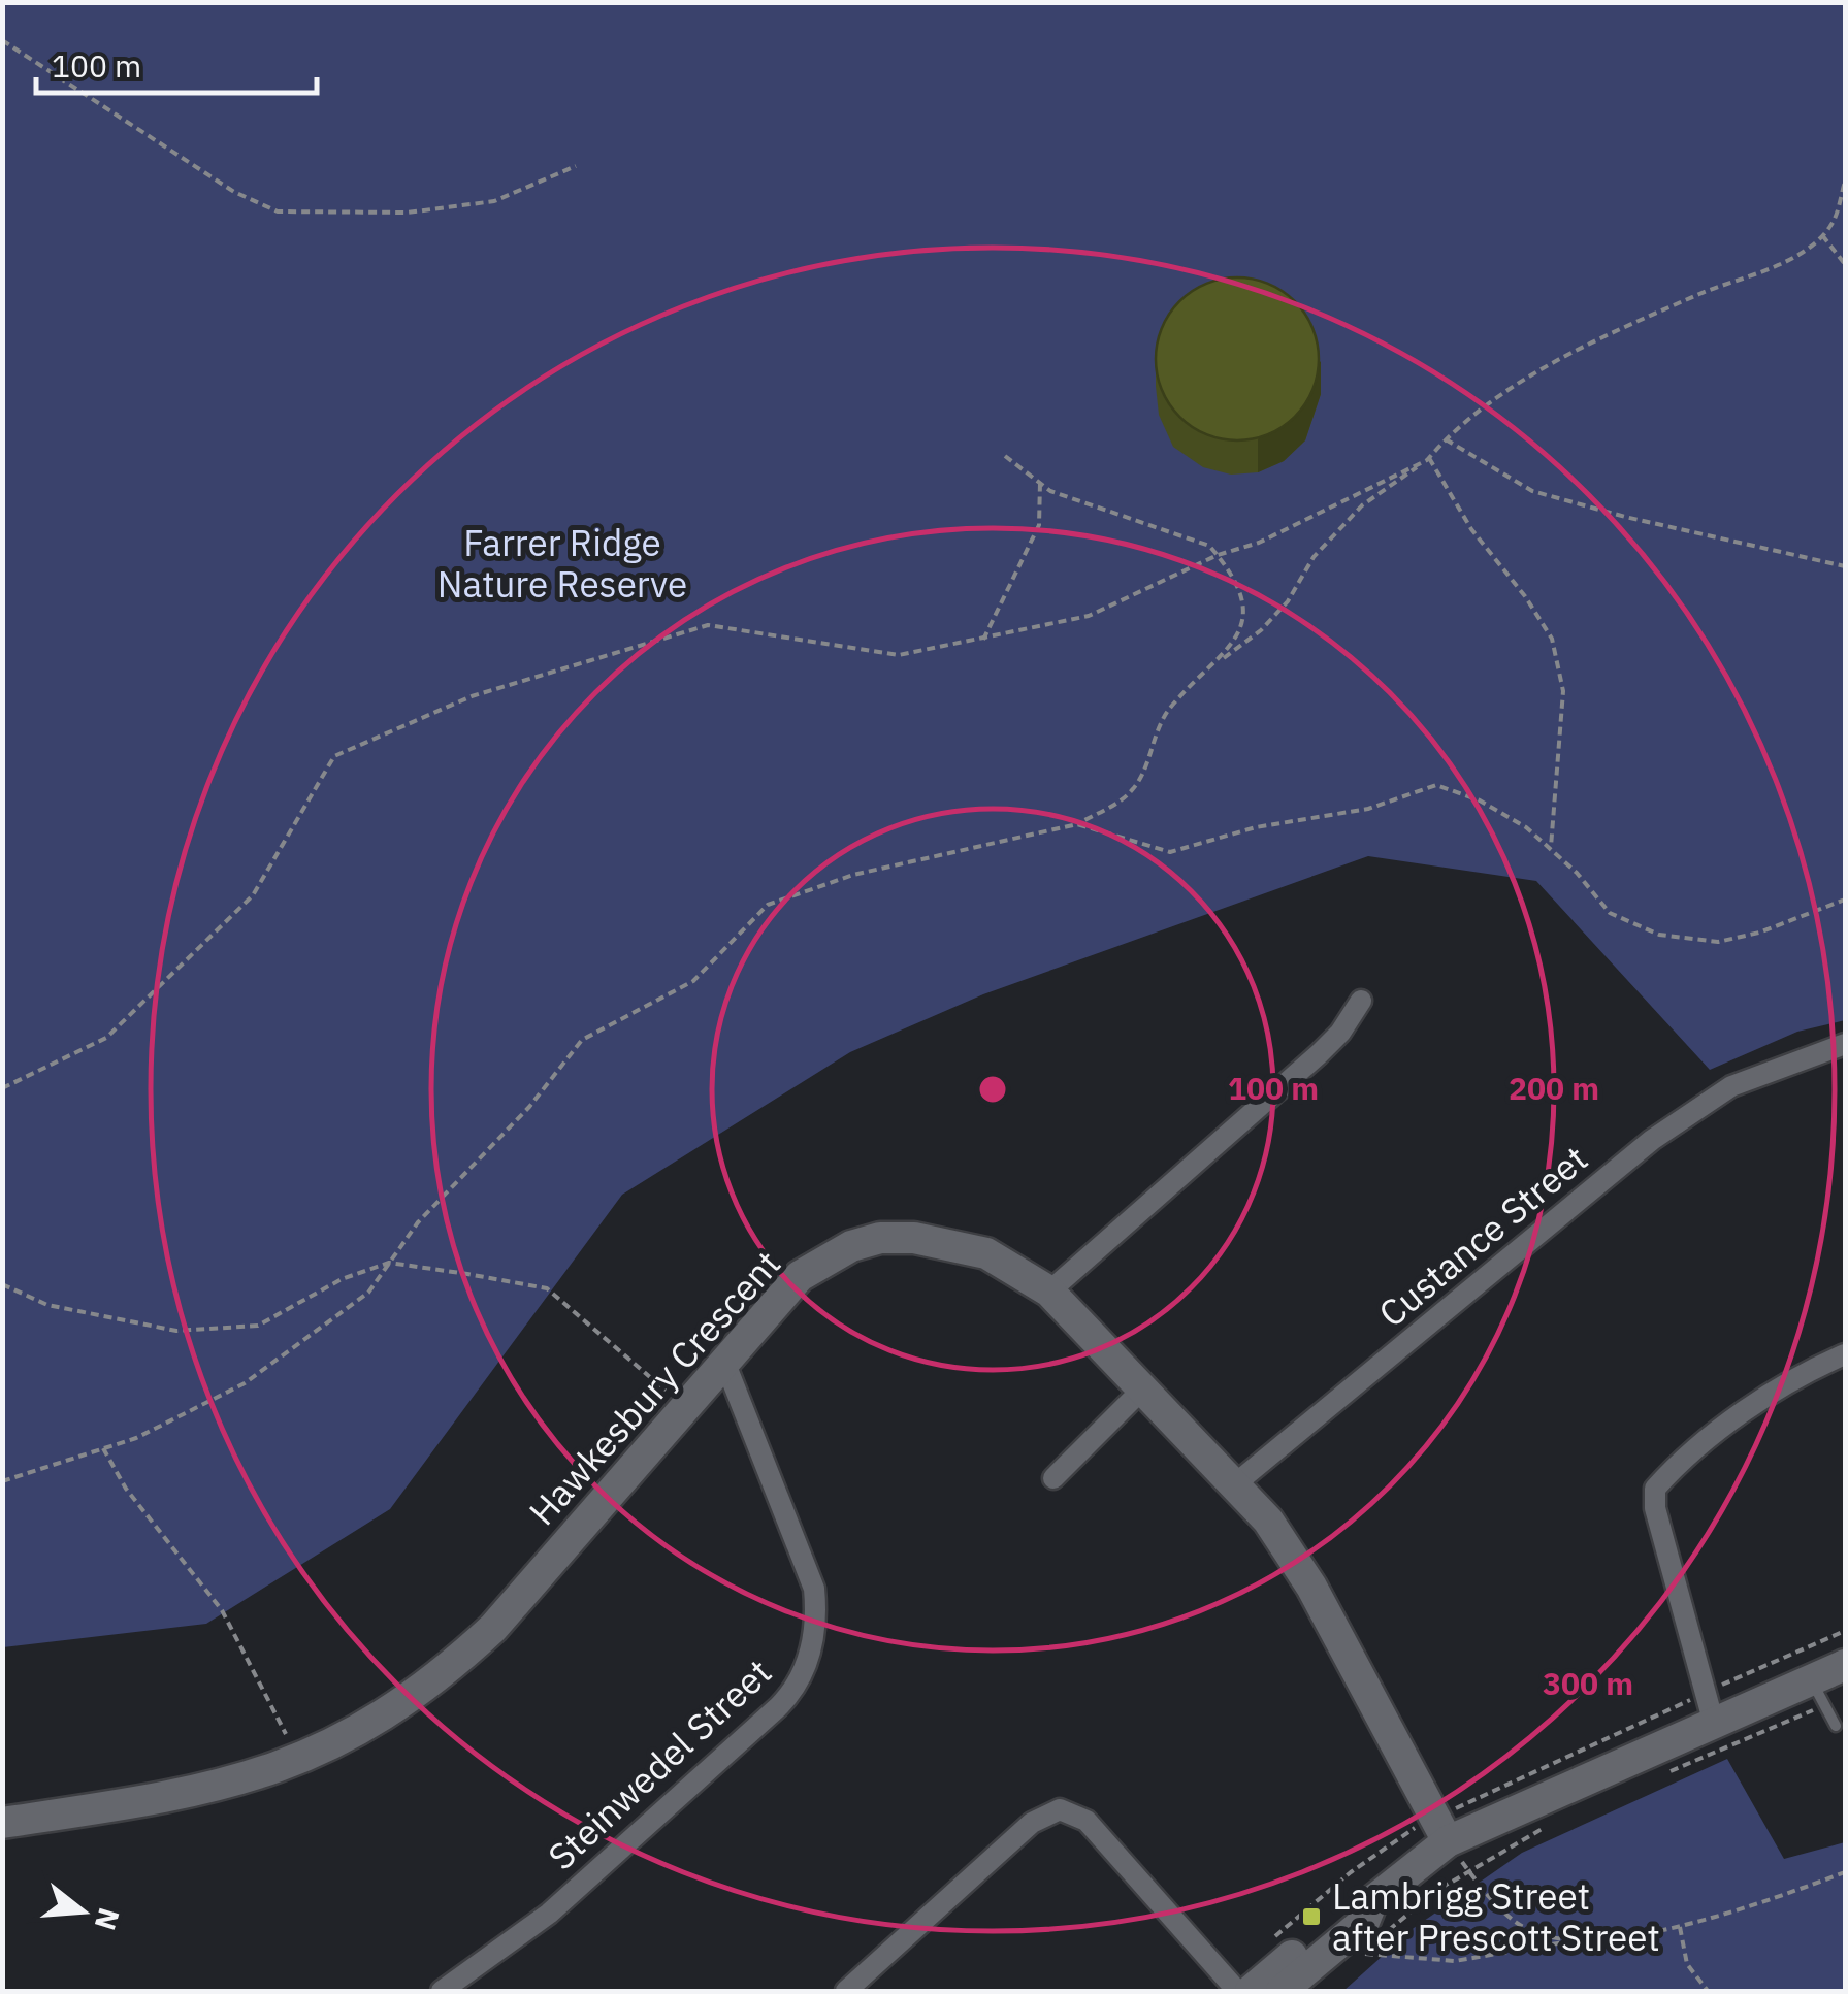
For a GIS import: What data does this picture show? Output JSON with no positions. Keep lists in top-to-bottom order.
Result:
{
  "streets": {
    "street": ["Custance Street", "Hawkesbury Crescent", "Steinwedel Street"]
  },
  "crossings": [
    ["Custance Street", "Hawkesbury Crescent"],
    ["Hawkesbury Crescent", "Steinwedel Street"]
  ],
  "parks": ["Farrer Ridge Nature Reserve"],
  "places": {
    "transit": ["Lambrigg Street after Prescott Street"]
  },
  "scale_bar": "100 m",
  "north": "right",
  "rings": ["100 m", "200 m", "300 m"]
}
